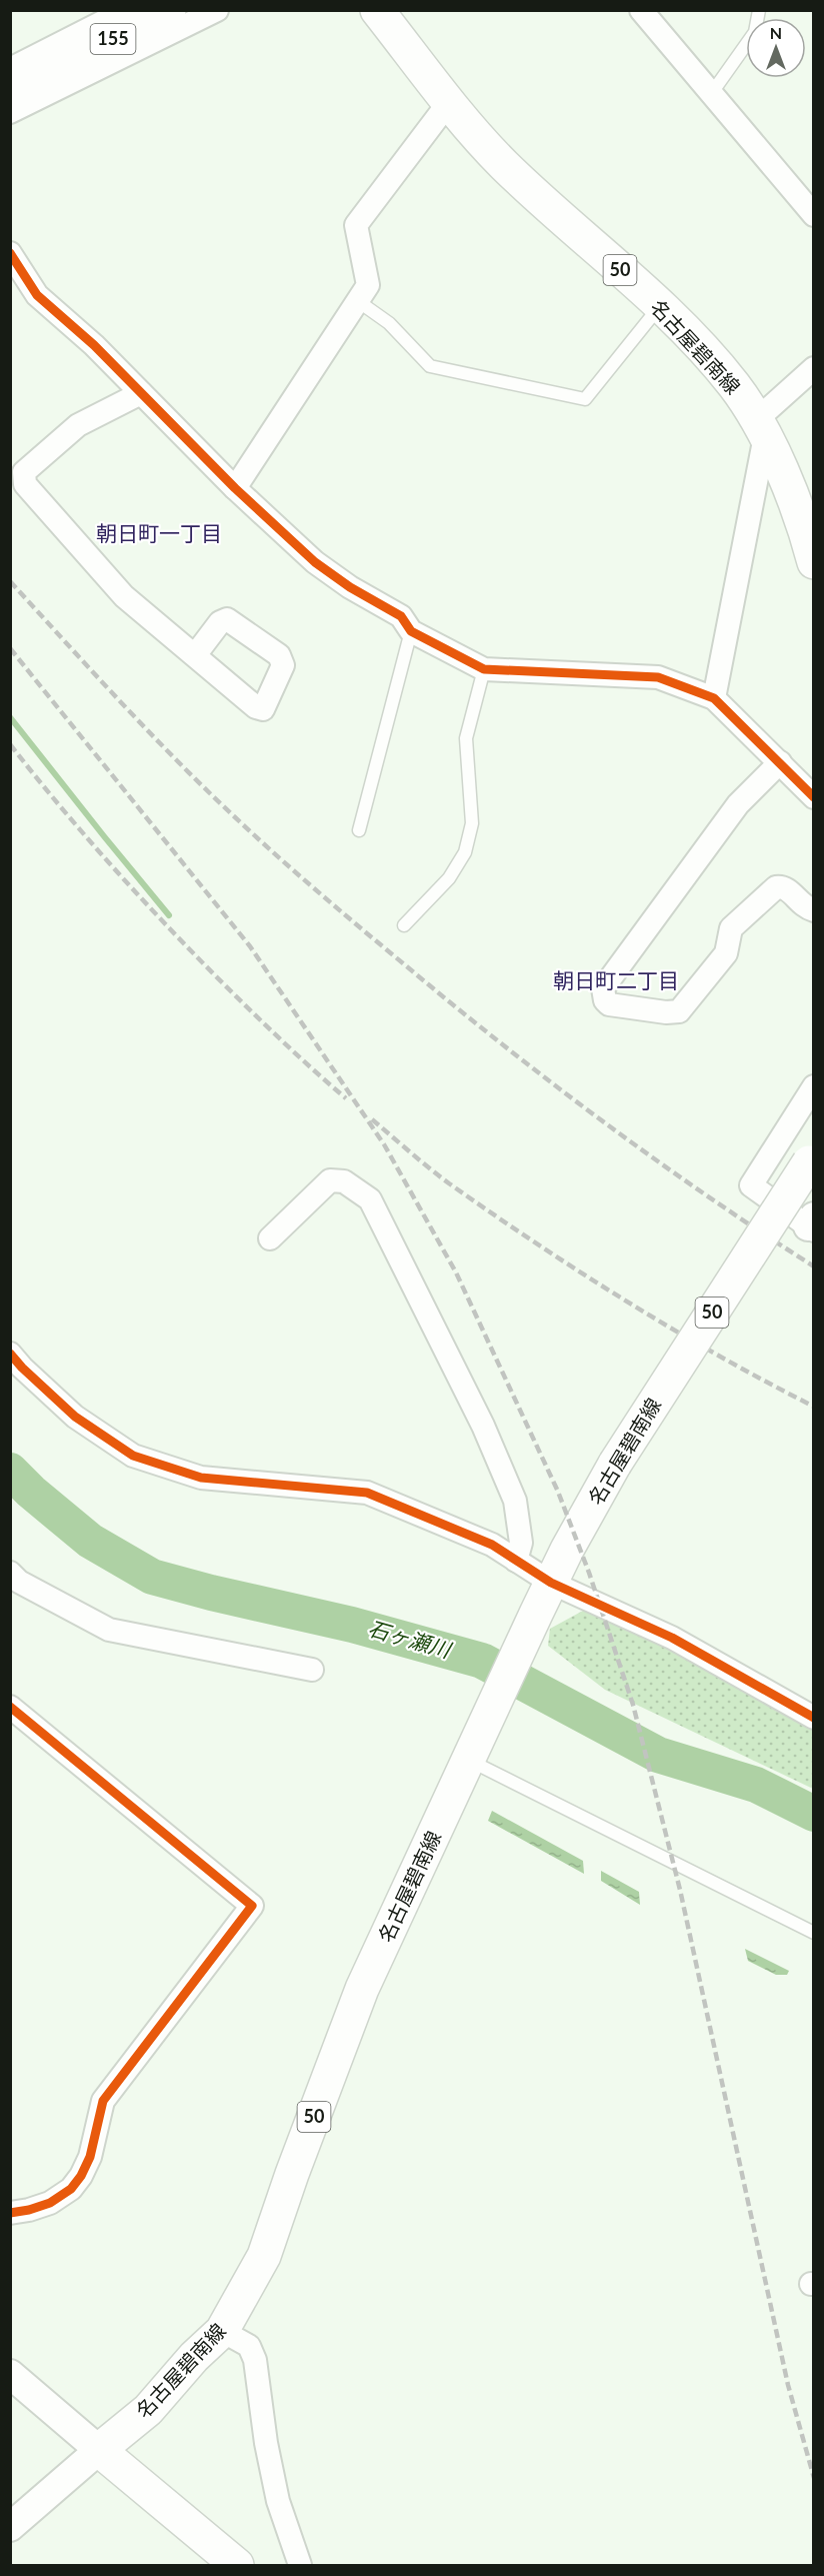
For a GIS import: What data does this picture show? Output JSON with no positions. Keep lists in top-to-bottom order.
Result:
{
  "streets": {
    "main road": ["155", "50", "名古屋碧南線"]
  },
  "districts": ["朝日町一丁目", "朝日町二丁目"],
  "water": ["石ヶ瀬川"],
  "north": "top"
}
